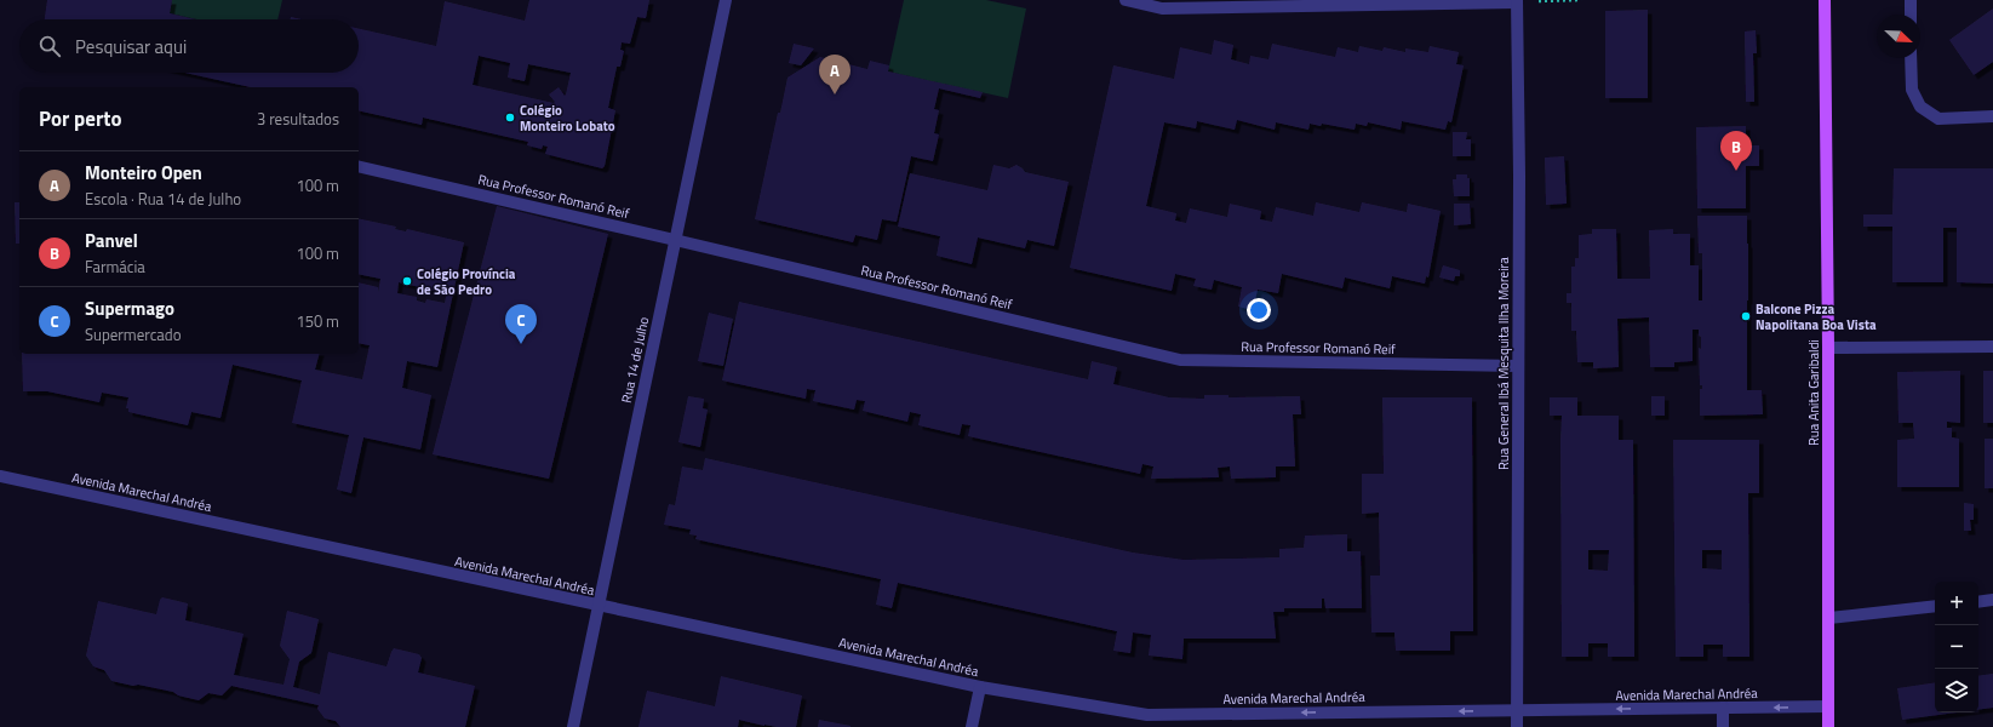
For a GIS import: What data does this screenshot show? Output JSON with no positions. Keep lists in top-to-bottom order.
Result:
{
  "streets": {
    "main road": ["Rua Anita Garibaldi"],
    "street": [
      "Rua Professor Romanó Reif",
      "Rua 14 de Julho",
      "Rua General Ibá Mesquita Ilha Moreira",
      "Avenida Marechal Andréa"
    ]
  },
  "crossings": [
    ["Rua Professor Romanó Reif", "Rua 14 de Julho"],
    ["Rua Professor Romanó Reif", "Rua General Ibá Mesquita Ilha Moreira"],
    ["Rua 14 de Julho", "Avenida Marechal Andréa"],
    ["Rua General Ibá Mesquita Ilha Moreira", "Avenida Marechal Andréa"],
    ["Rua Anita Garibaldi", "Avenida Marechal Andréa"]
  ],
  "one_way": ["Avenida Marechal Andréa"],
  "places": ["Colégio Monteiro Lobato", "Colégio Província de São Pedro", "Balcone Pizza Napolitana Boa Vista"],
  "north": "bottom right",
  "page": {
    "search": "Pesquisar aqui",
    "pins": ["A", "B", "C"],
    "heading": ["Por perto", "3 resultados"],
    "list": [
      {
        "mark": "A",
        "name": "Monteiro Open",
        "note": "Escola · Rua 14 de Julho",
        "value": "100 m"
      },
      {
        "mark": "B",
        "name": "Panvel",
        "note": "Farmácia",
        "value": "100 m"
      },
      {
        "mark": "C",
        "name": "Supermago",
        "note": "Supermercado",
        "value": "150 m"
      }
    ],
    "map_buttons": ["+", "−"]
  }
}
